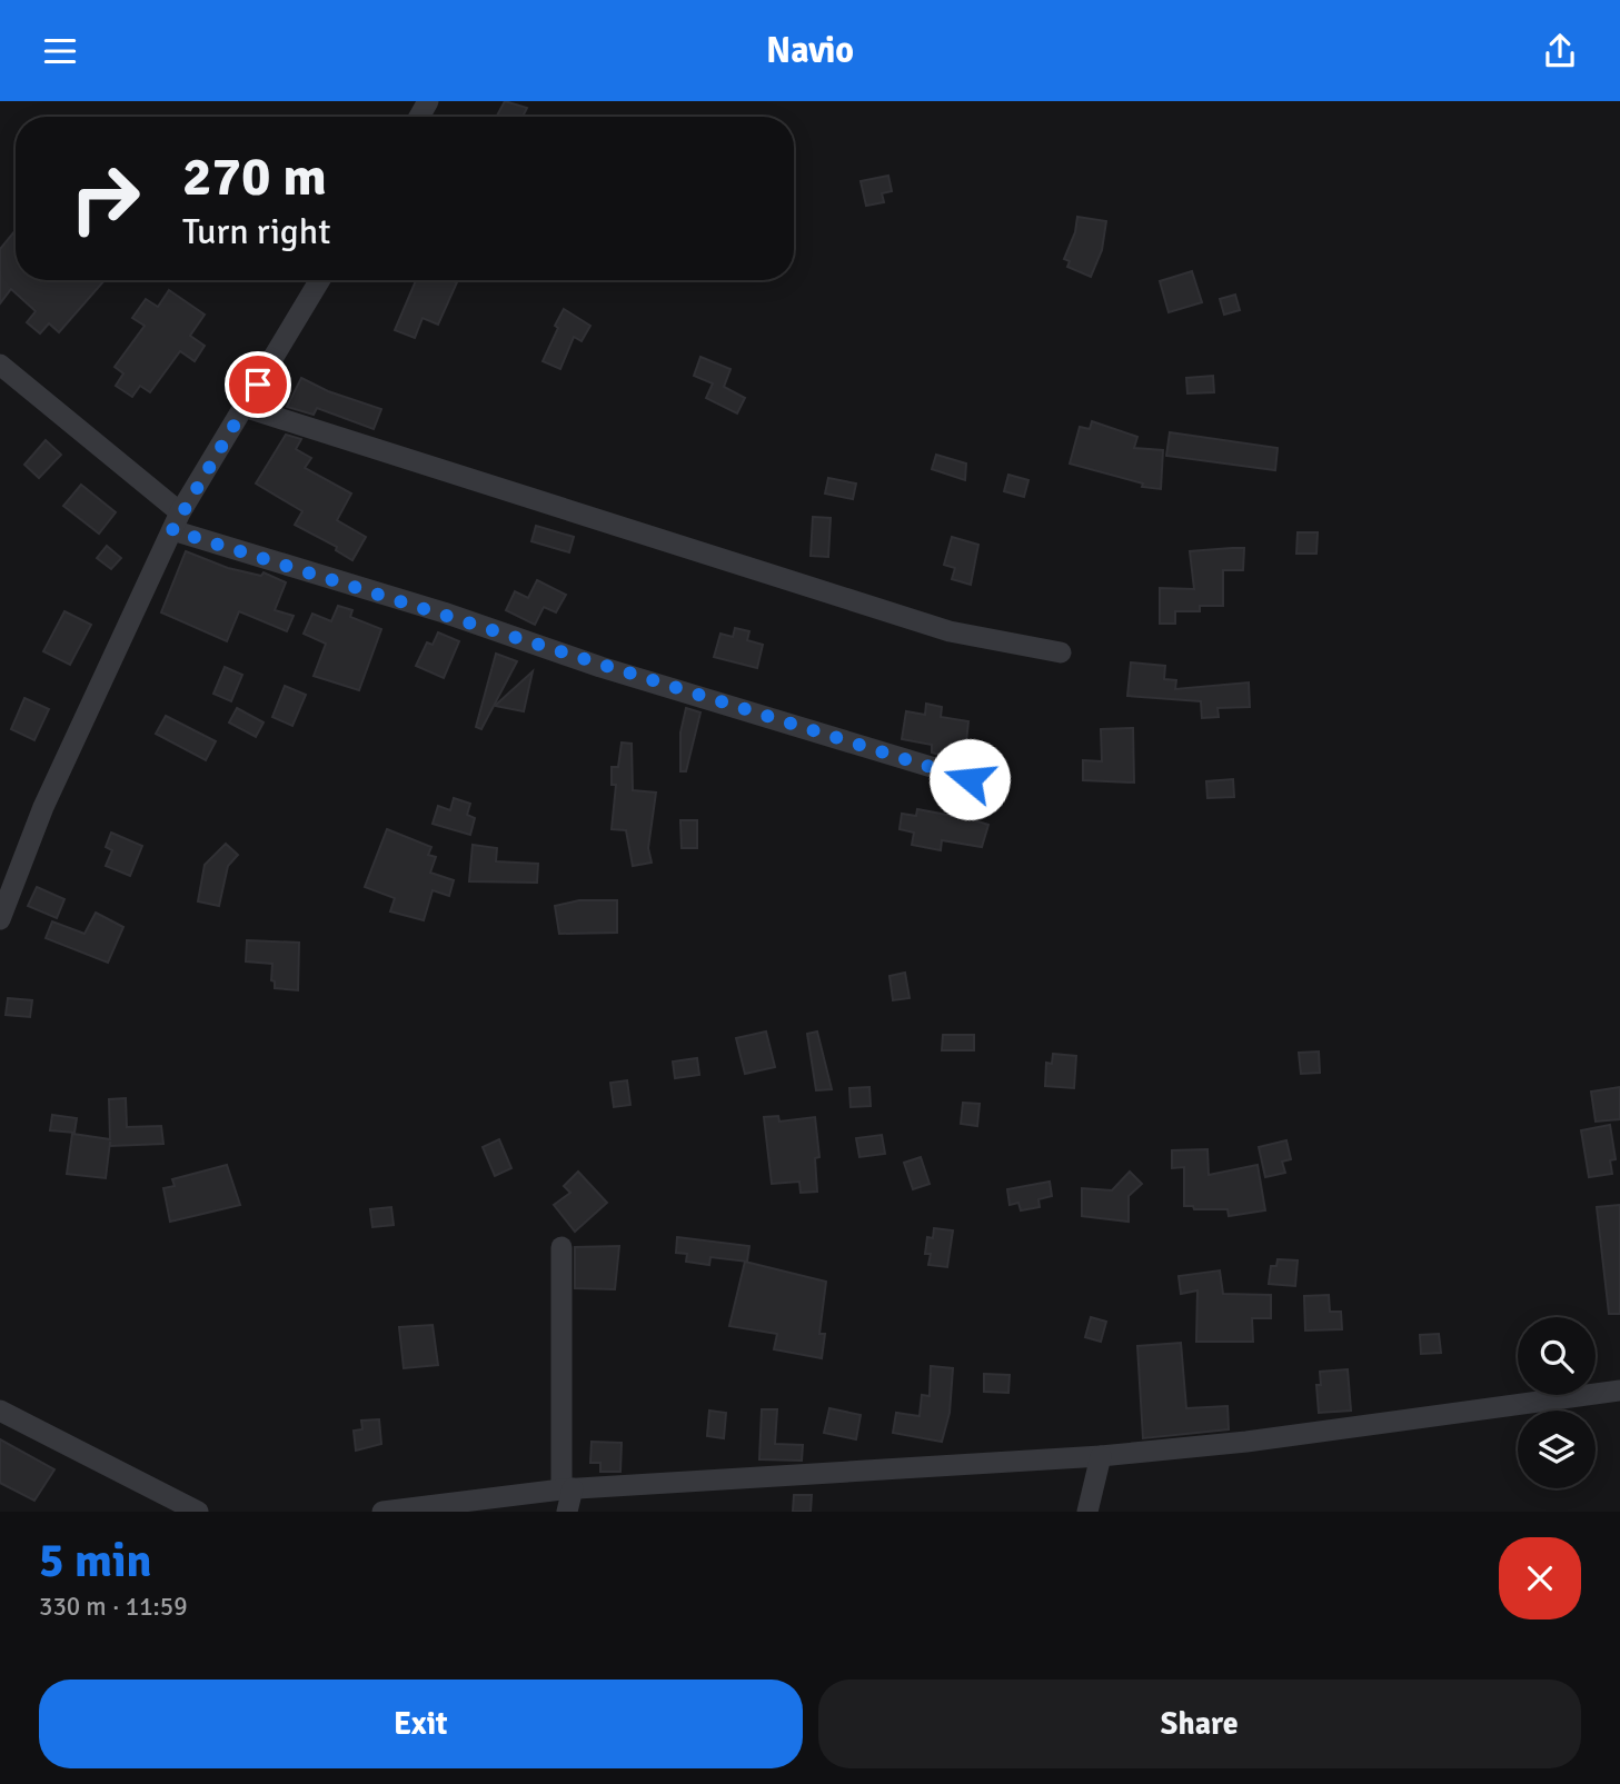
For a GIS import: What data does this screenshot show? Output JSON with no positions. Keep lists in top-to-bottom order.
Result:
{
  "page": {
    "header": "Navio",
    "turn": ["270 m", "Turn right"],
    "heading": ["5 min", "330 m · 11:59"],
    "buttons": ["Exit", "Share"]
  }
}
